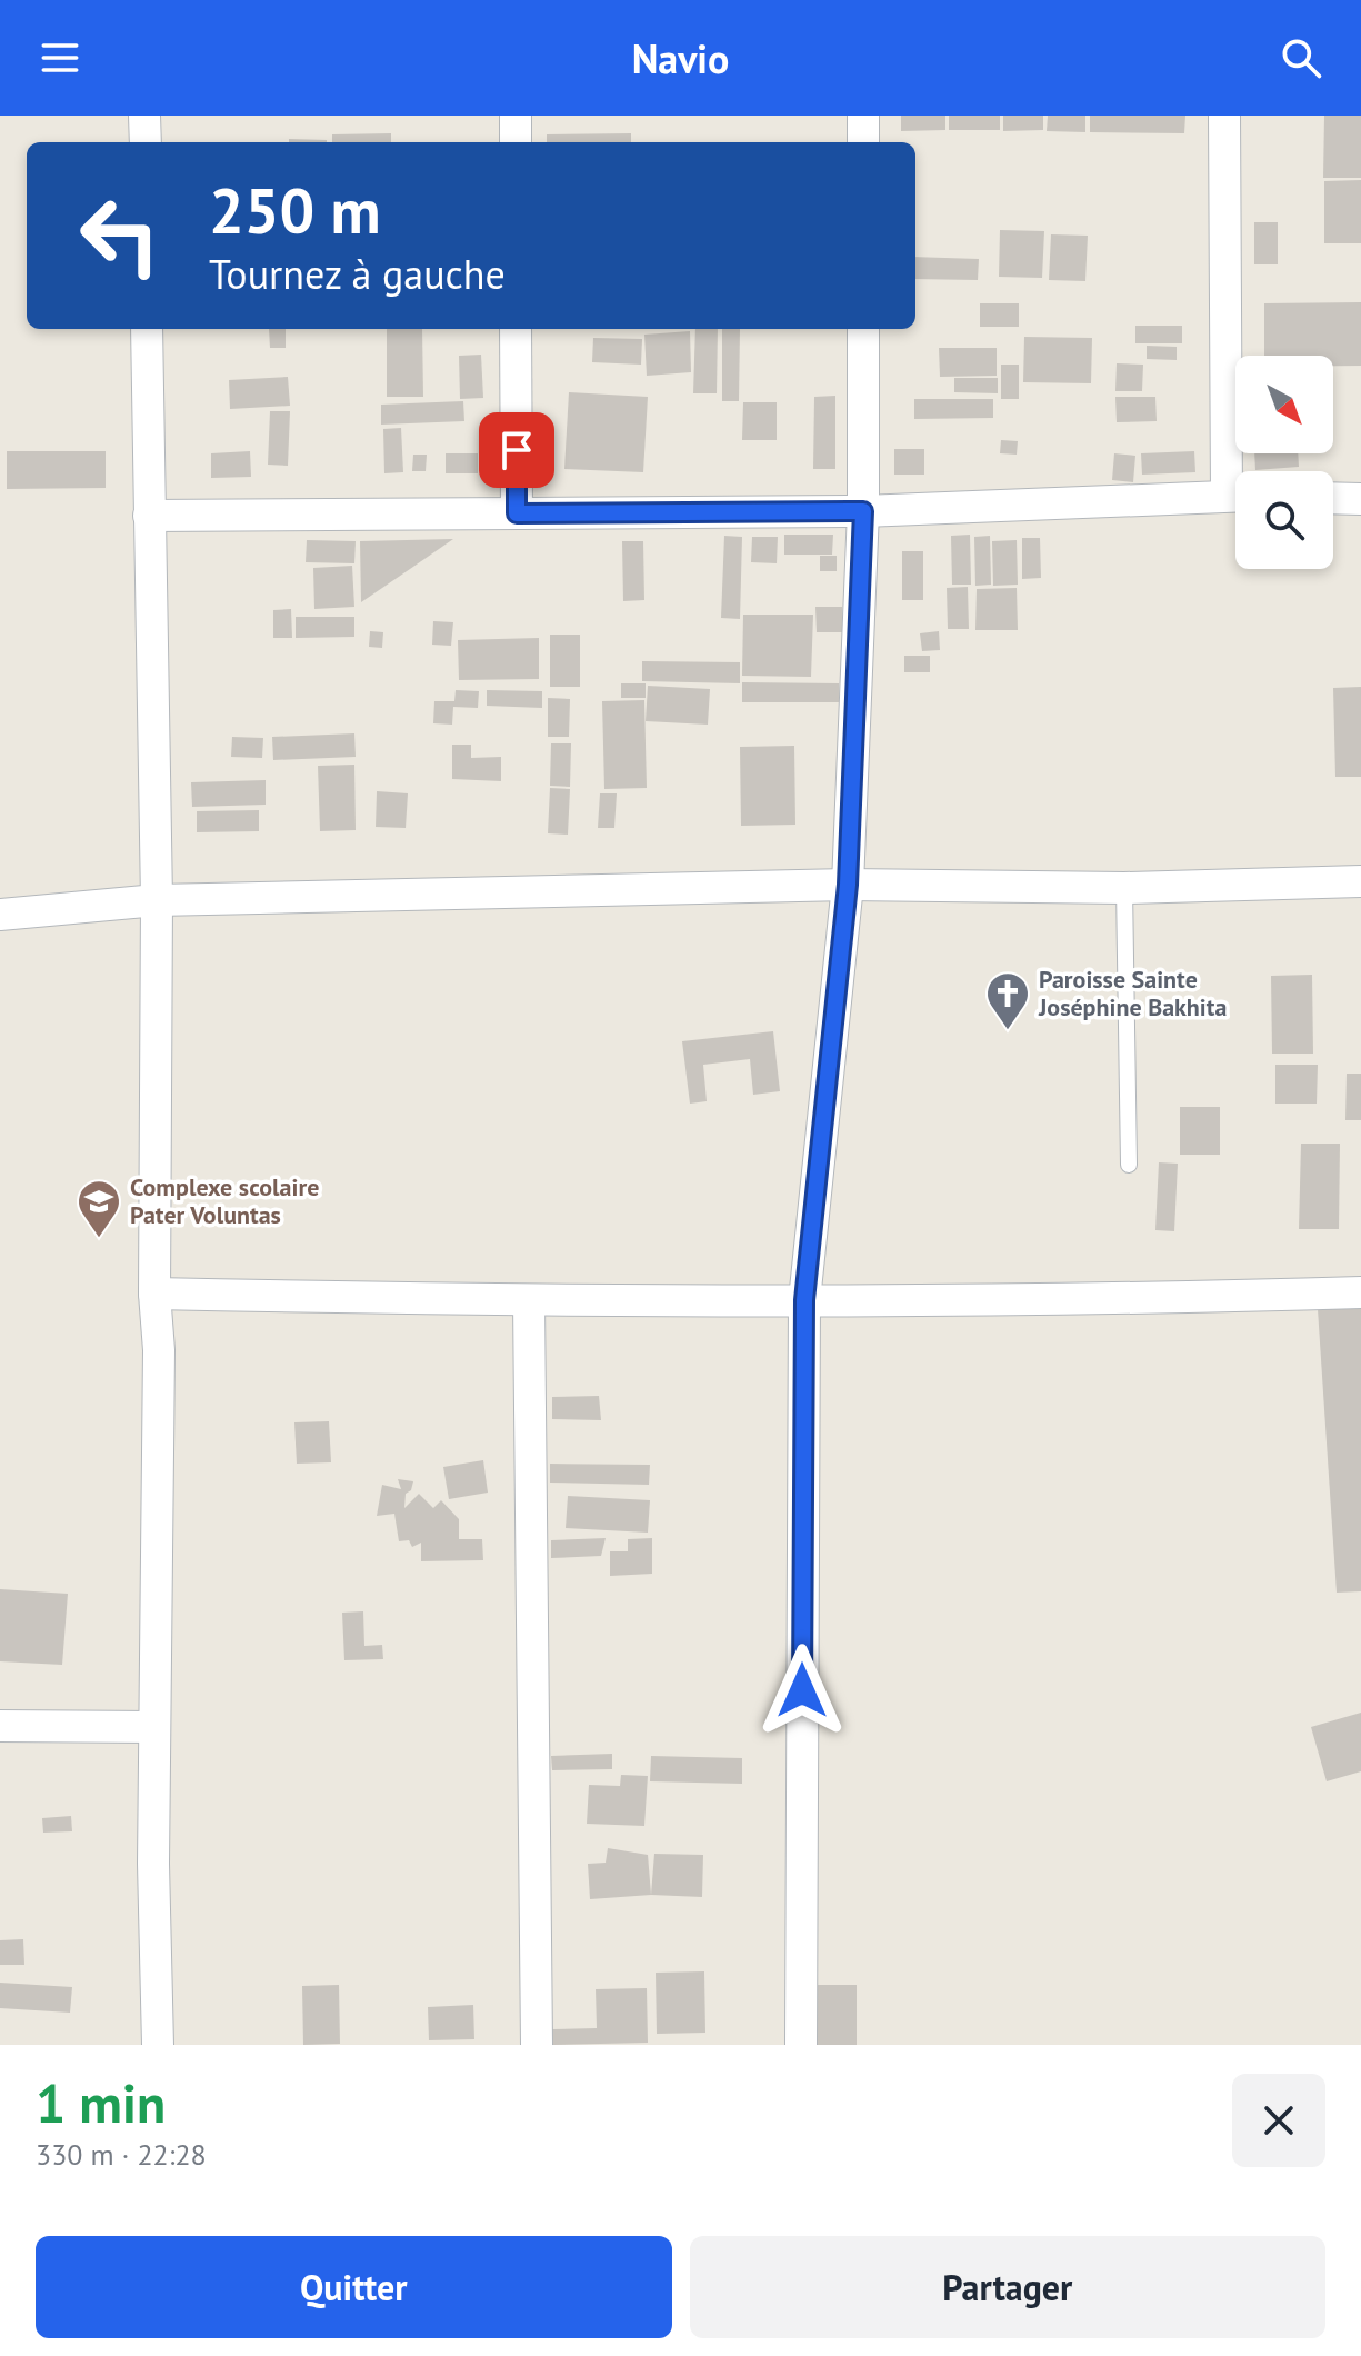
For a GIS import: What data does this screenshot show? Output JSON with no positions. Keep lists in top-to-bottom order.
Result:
{
  "places": {
    "church": ["Paroisse Sainte Joséphine Bakhita"],
    "school or university": ["Complexe scolaire Pater Voluntas"]
  },
  "north": "bottom right",
  "page": {
    "header": "Navio",
    "turn": ["250 m", "Tournez à gauche"],
    "heading": ["1 min", "330 m · 22:28"],
    "buttons": ["Quitter", "Partager"]
  }
}
